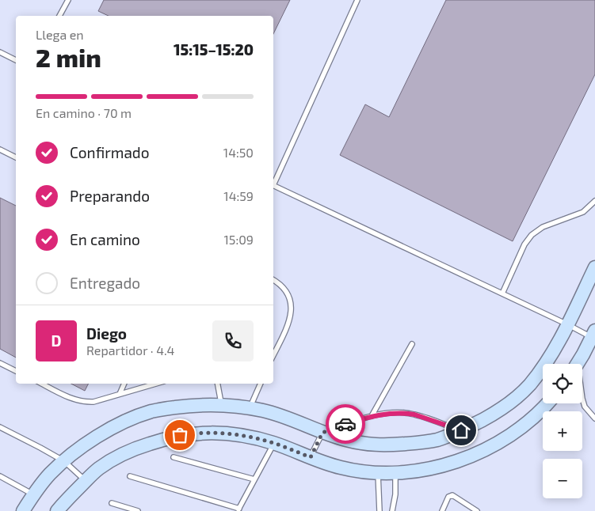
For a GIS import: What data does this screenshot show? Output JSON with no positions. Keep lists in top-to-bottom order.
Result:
{
  "page": {
    "heading": ["2 min", "Llega en", "15:15–15:20"],
    "panel": ["Diego", "Repartidor · 4.4"],
    "bar": "En camino · 70 m",
    "list": [
      ["Confirmado", "14:50"],
      ["Preparando", "14:59"],
      ["En camino", "15:09"],
      "Entregado"
    ],
    "round": "D",
    "map_buttons": ["+", "−"]
  }
}
